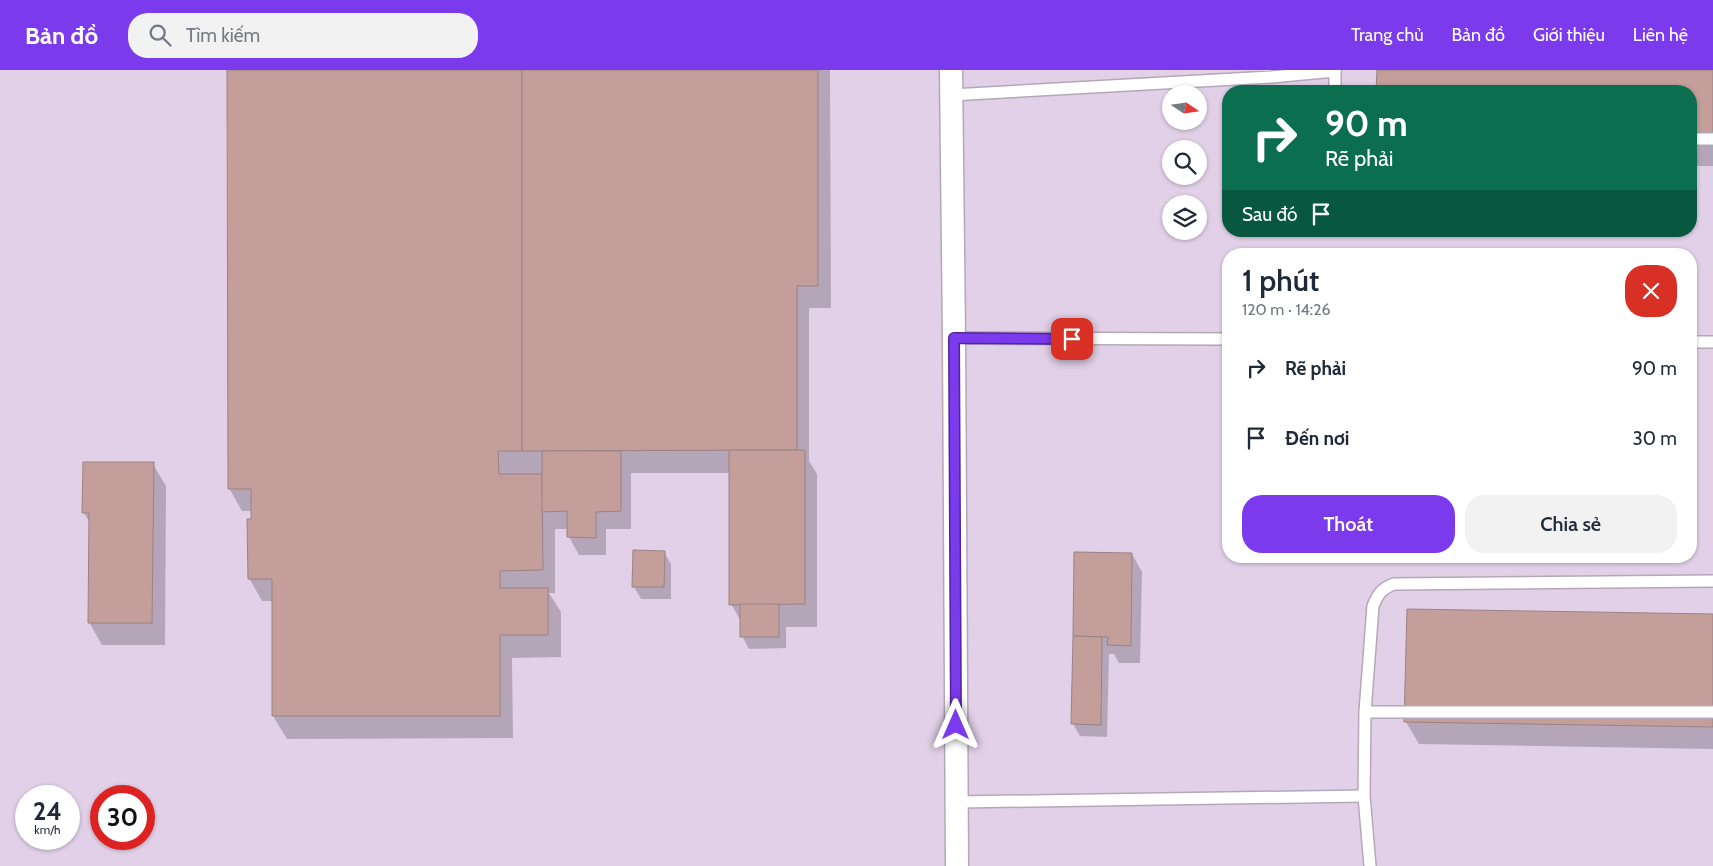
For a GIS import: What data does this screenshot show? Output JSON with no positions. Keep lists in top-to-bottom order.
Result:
{
  "north": "right",
  "page": {
    "header": "Bản đồ",
    "search": "Tìm kiếm",
    "nav": [
      "Trang chủ",
      "Bản đồ",
      "Giới thiệu",
      "Liên hệ"
    ],
    "turn": ["90 m", "Rẽ phải"],
    "then": "Sau đó",
    "heading": ["1 phút", "120 m · 14:26"],
    "list": [
      {
        "name": "Rẽ phải",
        "value": "90 m"
      },
      {
        "name": "Đến nơi",
        "value": "30 m"
      }
    ],
    "buttons": ["Thoát", "Chia sẻ"],
    "speed": "24 km/h",
    "limit": "30"
  }
}
